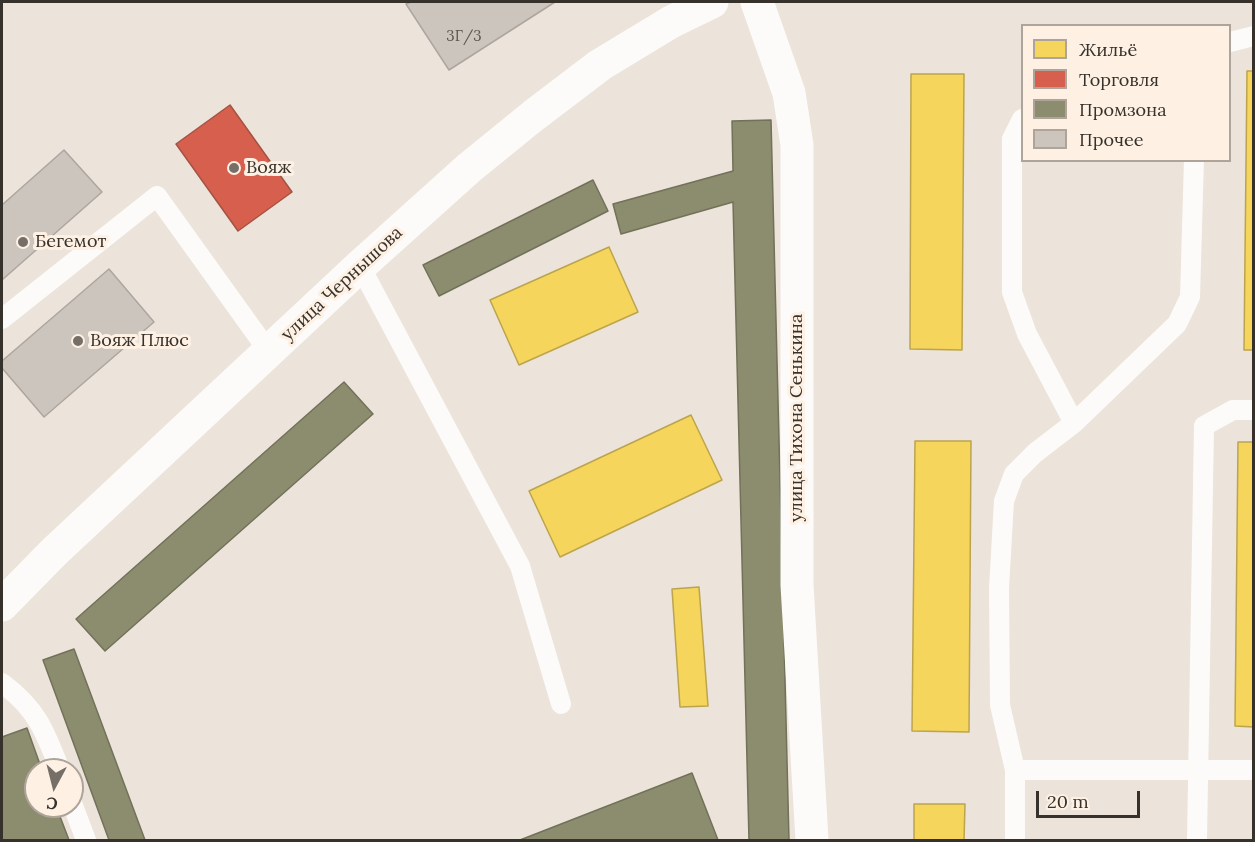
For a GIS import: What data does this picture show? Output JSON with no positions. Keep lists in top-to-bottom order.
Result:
{
  "streets": {
    "main road": ["улица Чернышова", "улица Тихона Сенькина"]
  },
  "places": ["Вояж", "Бегемот", "Вояж Плюс"],
  "house_numbers": ["3Г/3"],
  "legend": [
    "Жильё",
    "Торговля",
    "Промзона",
    "Прочее"
  ],
  "scale_bar": "20 m",
  "north": "bottom"
}
